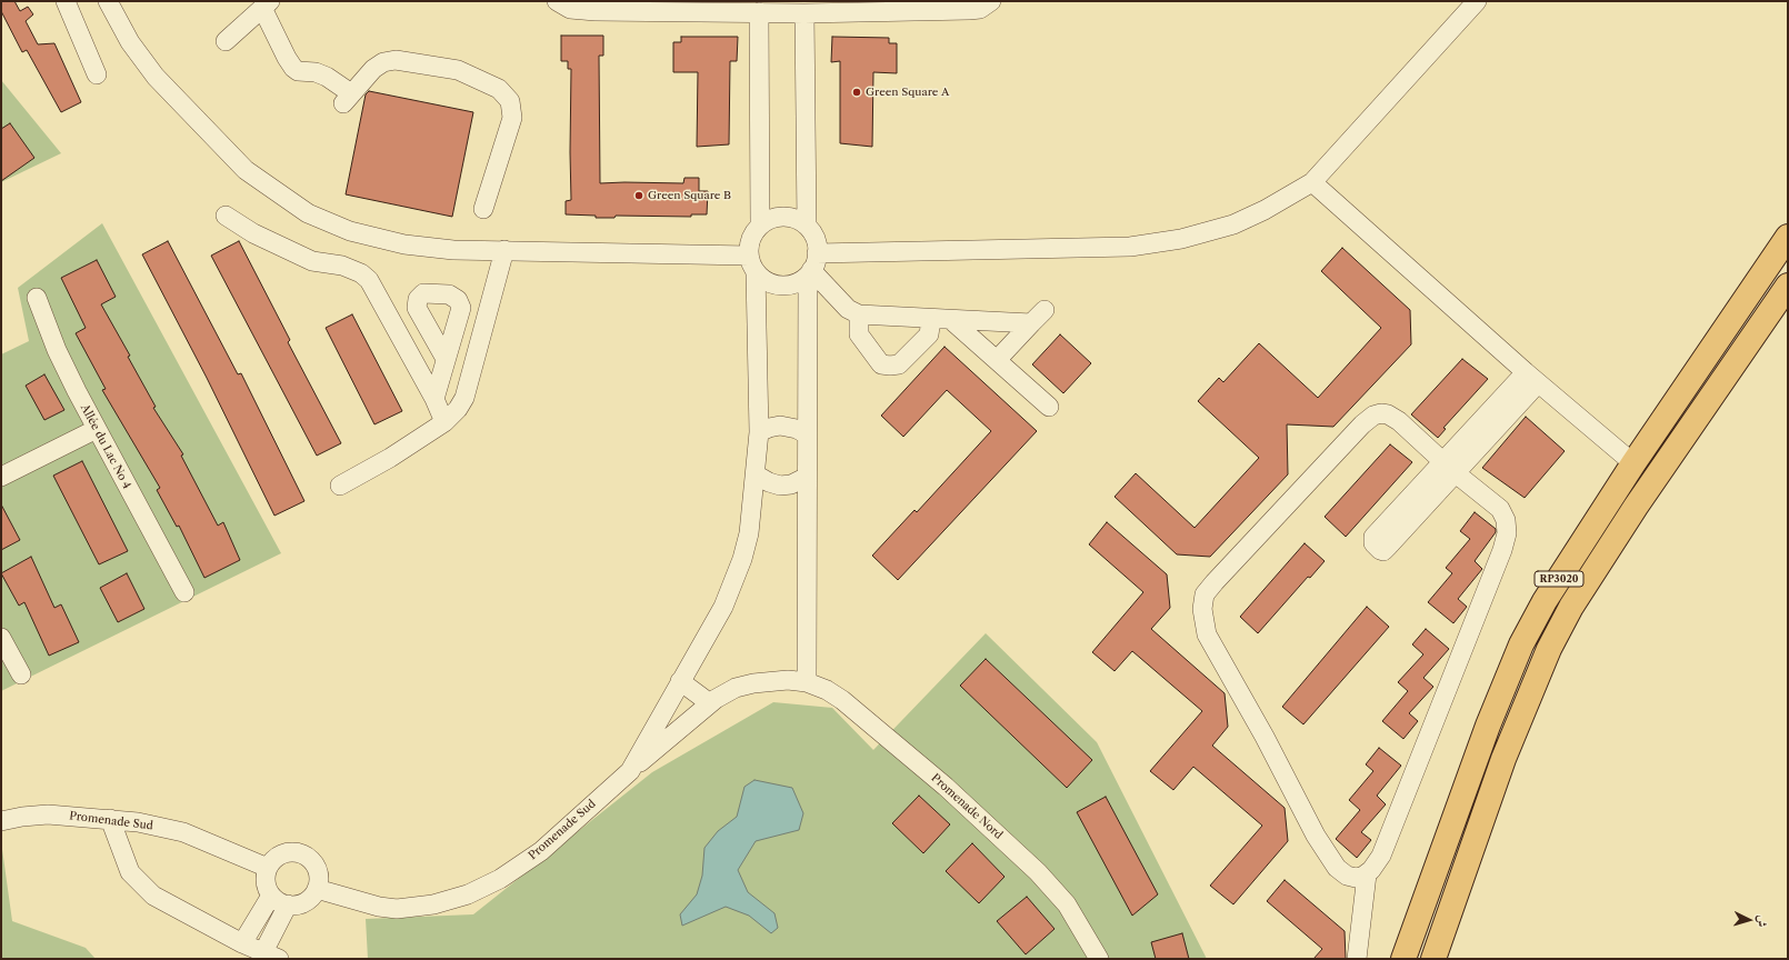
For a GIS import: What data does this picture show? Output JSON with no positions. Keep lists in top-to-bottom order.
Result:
{
  "streets": {
    "highway": ["RP3020"],
    "street": ["Allée du Lac No 4", "Promenade Nord", "Promenade Sud"]
  },
  "crossings": [
    ["Promenade Nord", "Promenade Sud"]
  ],
  "places": ["Green Square A", "Green Square B"],
  "north": "right"
}
